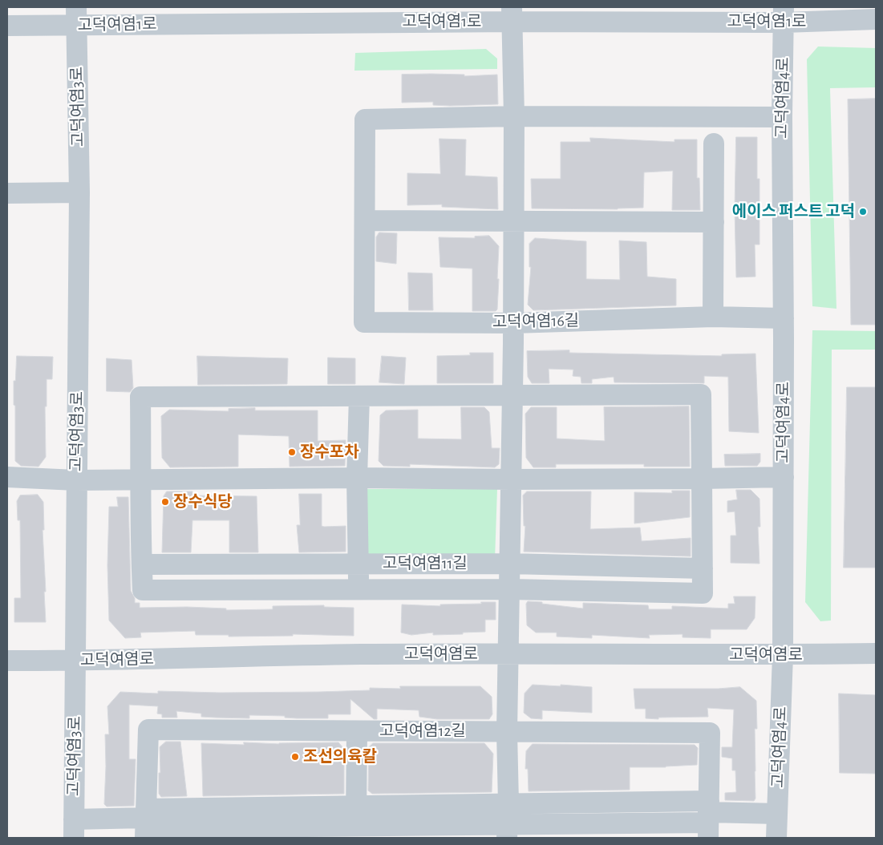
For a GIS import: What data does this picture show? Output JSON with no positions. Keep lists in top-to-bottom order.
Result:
{
  "streets": {
    "street": [
      "고덕여염1로",
      "고덕여염4로",
      "고덕여염3로",
      "고덕여염16길",
      "고덕여염11길",
      "고덕여염로",
      "고덕여염12길"
    ]
  },
  "crossings": [
    ["고덕여염1로", "고덕여염4로"],
    ["고덕여염1로", "고덕여염3로"],
    ["고덕여염4로", "고덕여염16길"],
    ["고덕여염4로", "고덕여염로"],
    ["고덕여염3로", "고덕여염로"]
  ],
  "places": [
    "에이스 퍼스트 고덕",
    "장수포차",
    "장수식당",
    "조선의육칼"
  ]
}
